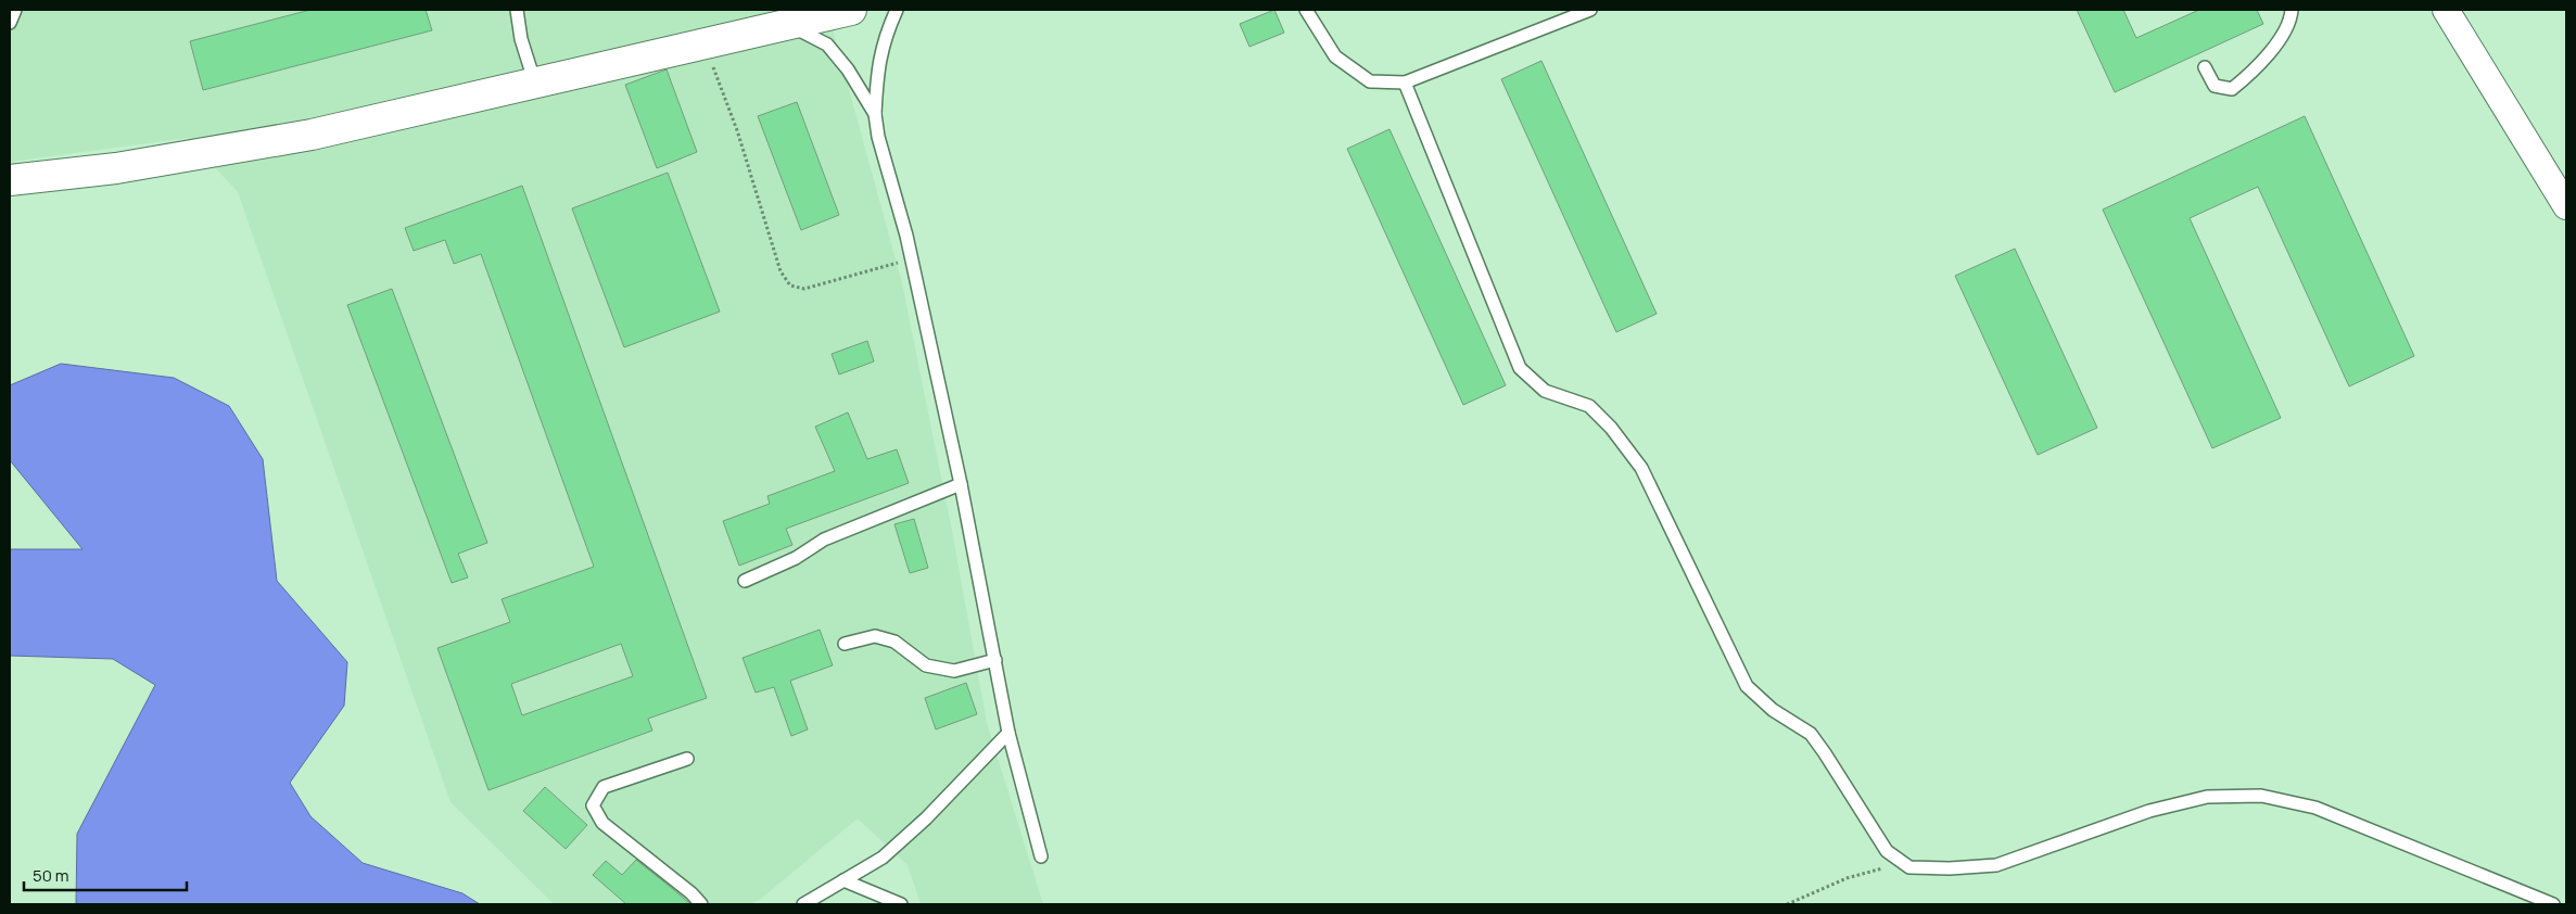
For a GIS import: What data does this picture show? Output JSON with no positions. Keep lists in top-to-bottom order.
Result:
{
  "scale_bar": "50 m"
}
